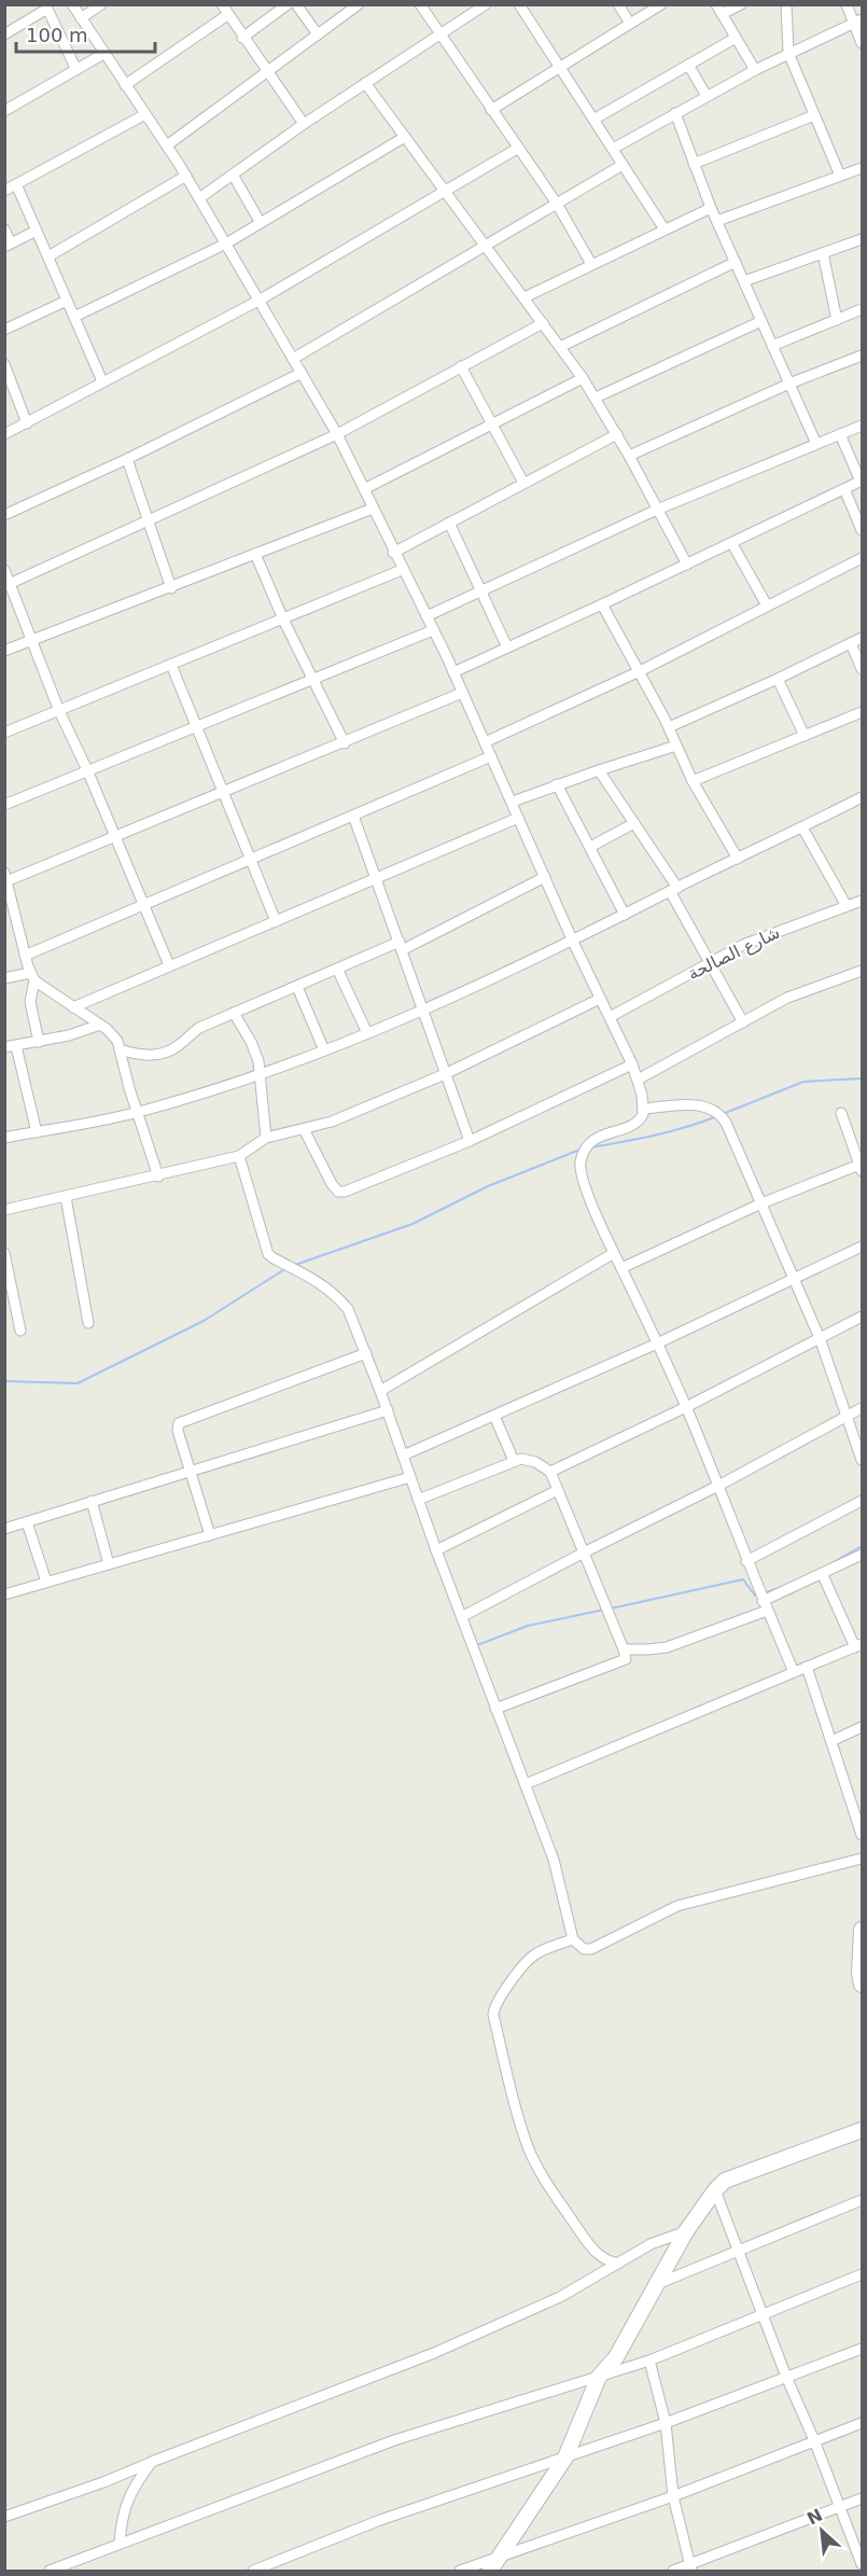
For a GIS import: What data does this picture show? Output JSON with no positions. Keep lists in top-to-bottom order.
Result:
{
  "streets": {
    "street": ["شارع الصالحة"]
  },
  "scale_bar": "100 m",
  "north": "top left"
}
